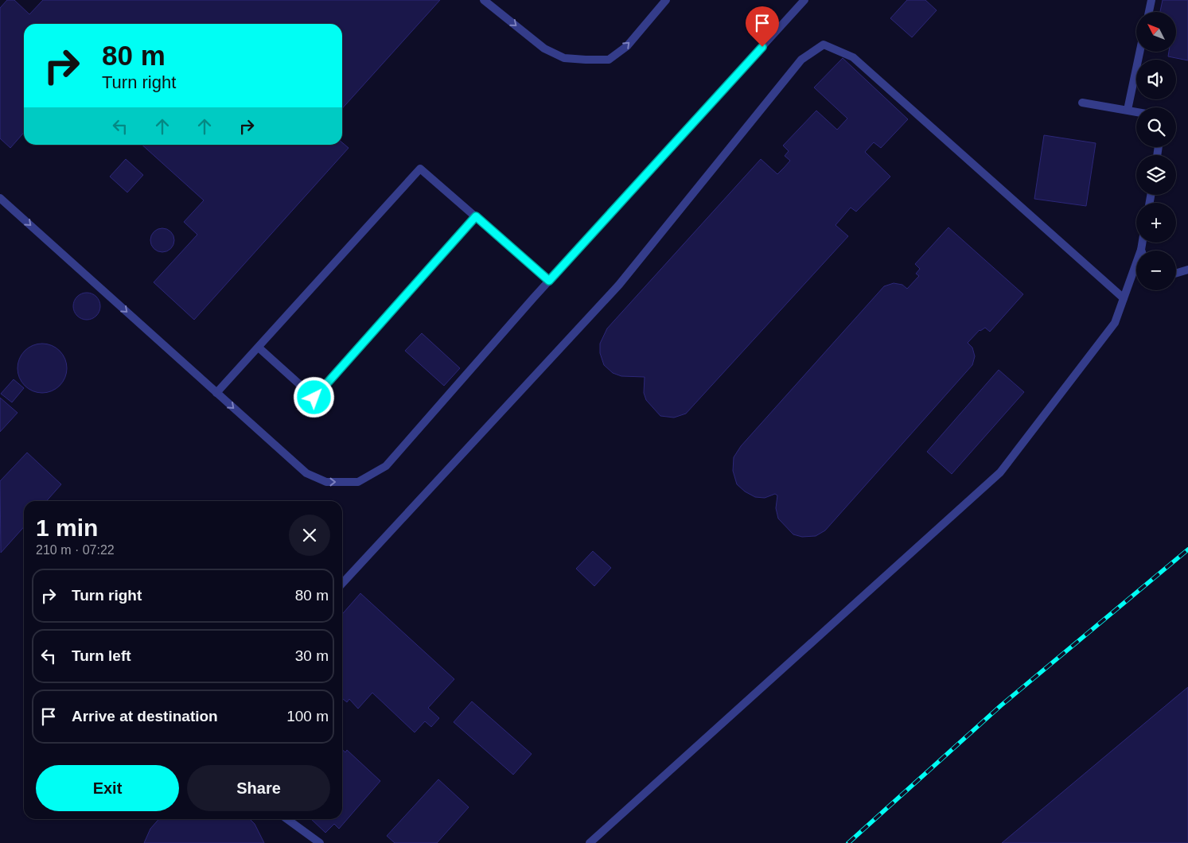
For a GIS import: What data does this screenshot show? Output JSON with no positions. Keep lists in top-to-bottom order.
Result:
{
  "north": "top left",
  "page": {
    "map_buttons": ["+", "−"],
    "turn": ["80 m", "Turn right"],
    "heading": ["1 min", "210 m · 07:22"],
    "list": [
      {
        "name": "Turn right",
        "value": "80 m"
      },
      {
        "name": "Turn left",
        "value": "30 m"
      },
      {
        "name": "Arrive at destination",
        "value": "100 m"
      }
    ],
    "buttons": ["Exit", "Share"]
  }
}
